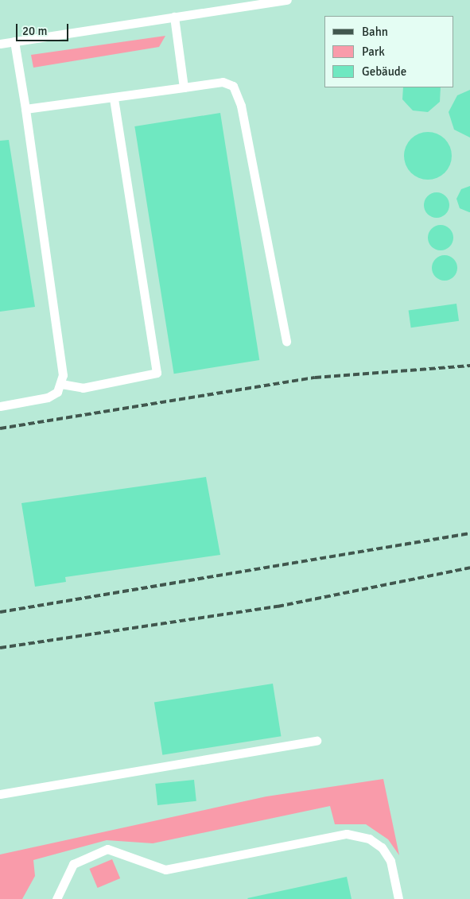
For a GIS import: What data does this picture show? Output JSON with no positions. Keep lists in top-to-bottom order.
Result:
{
  "legend": ["Bahn", "Park", "Gebäude"],
  "scale_bar": "20 m"
}
